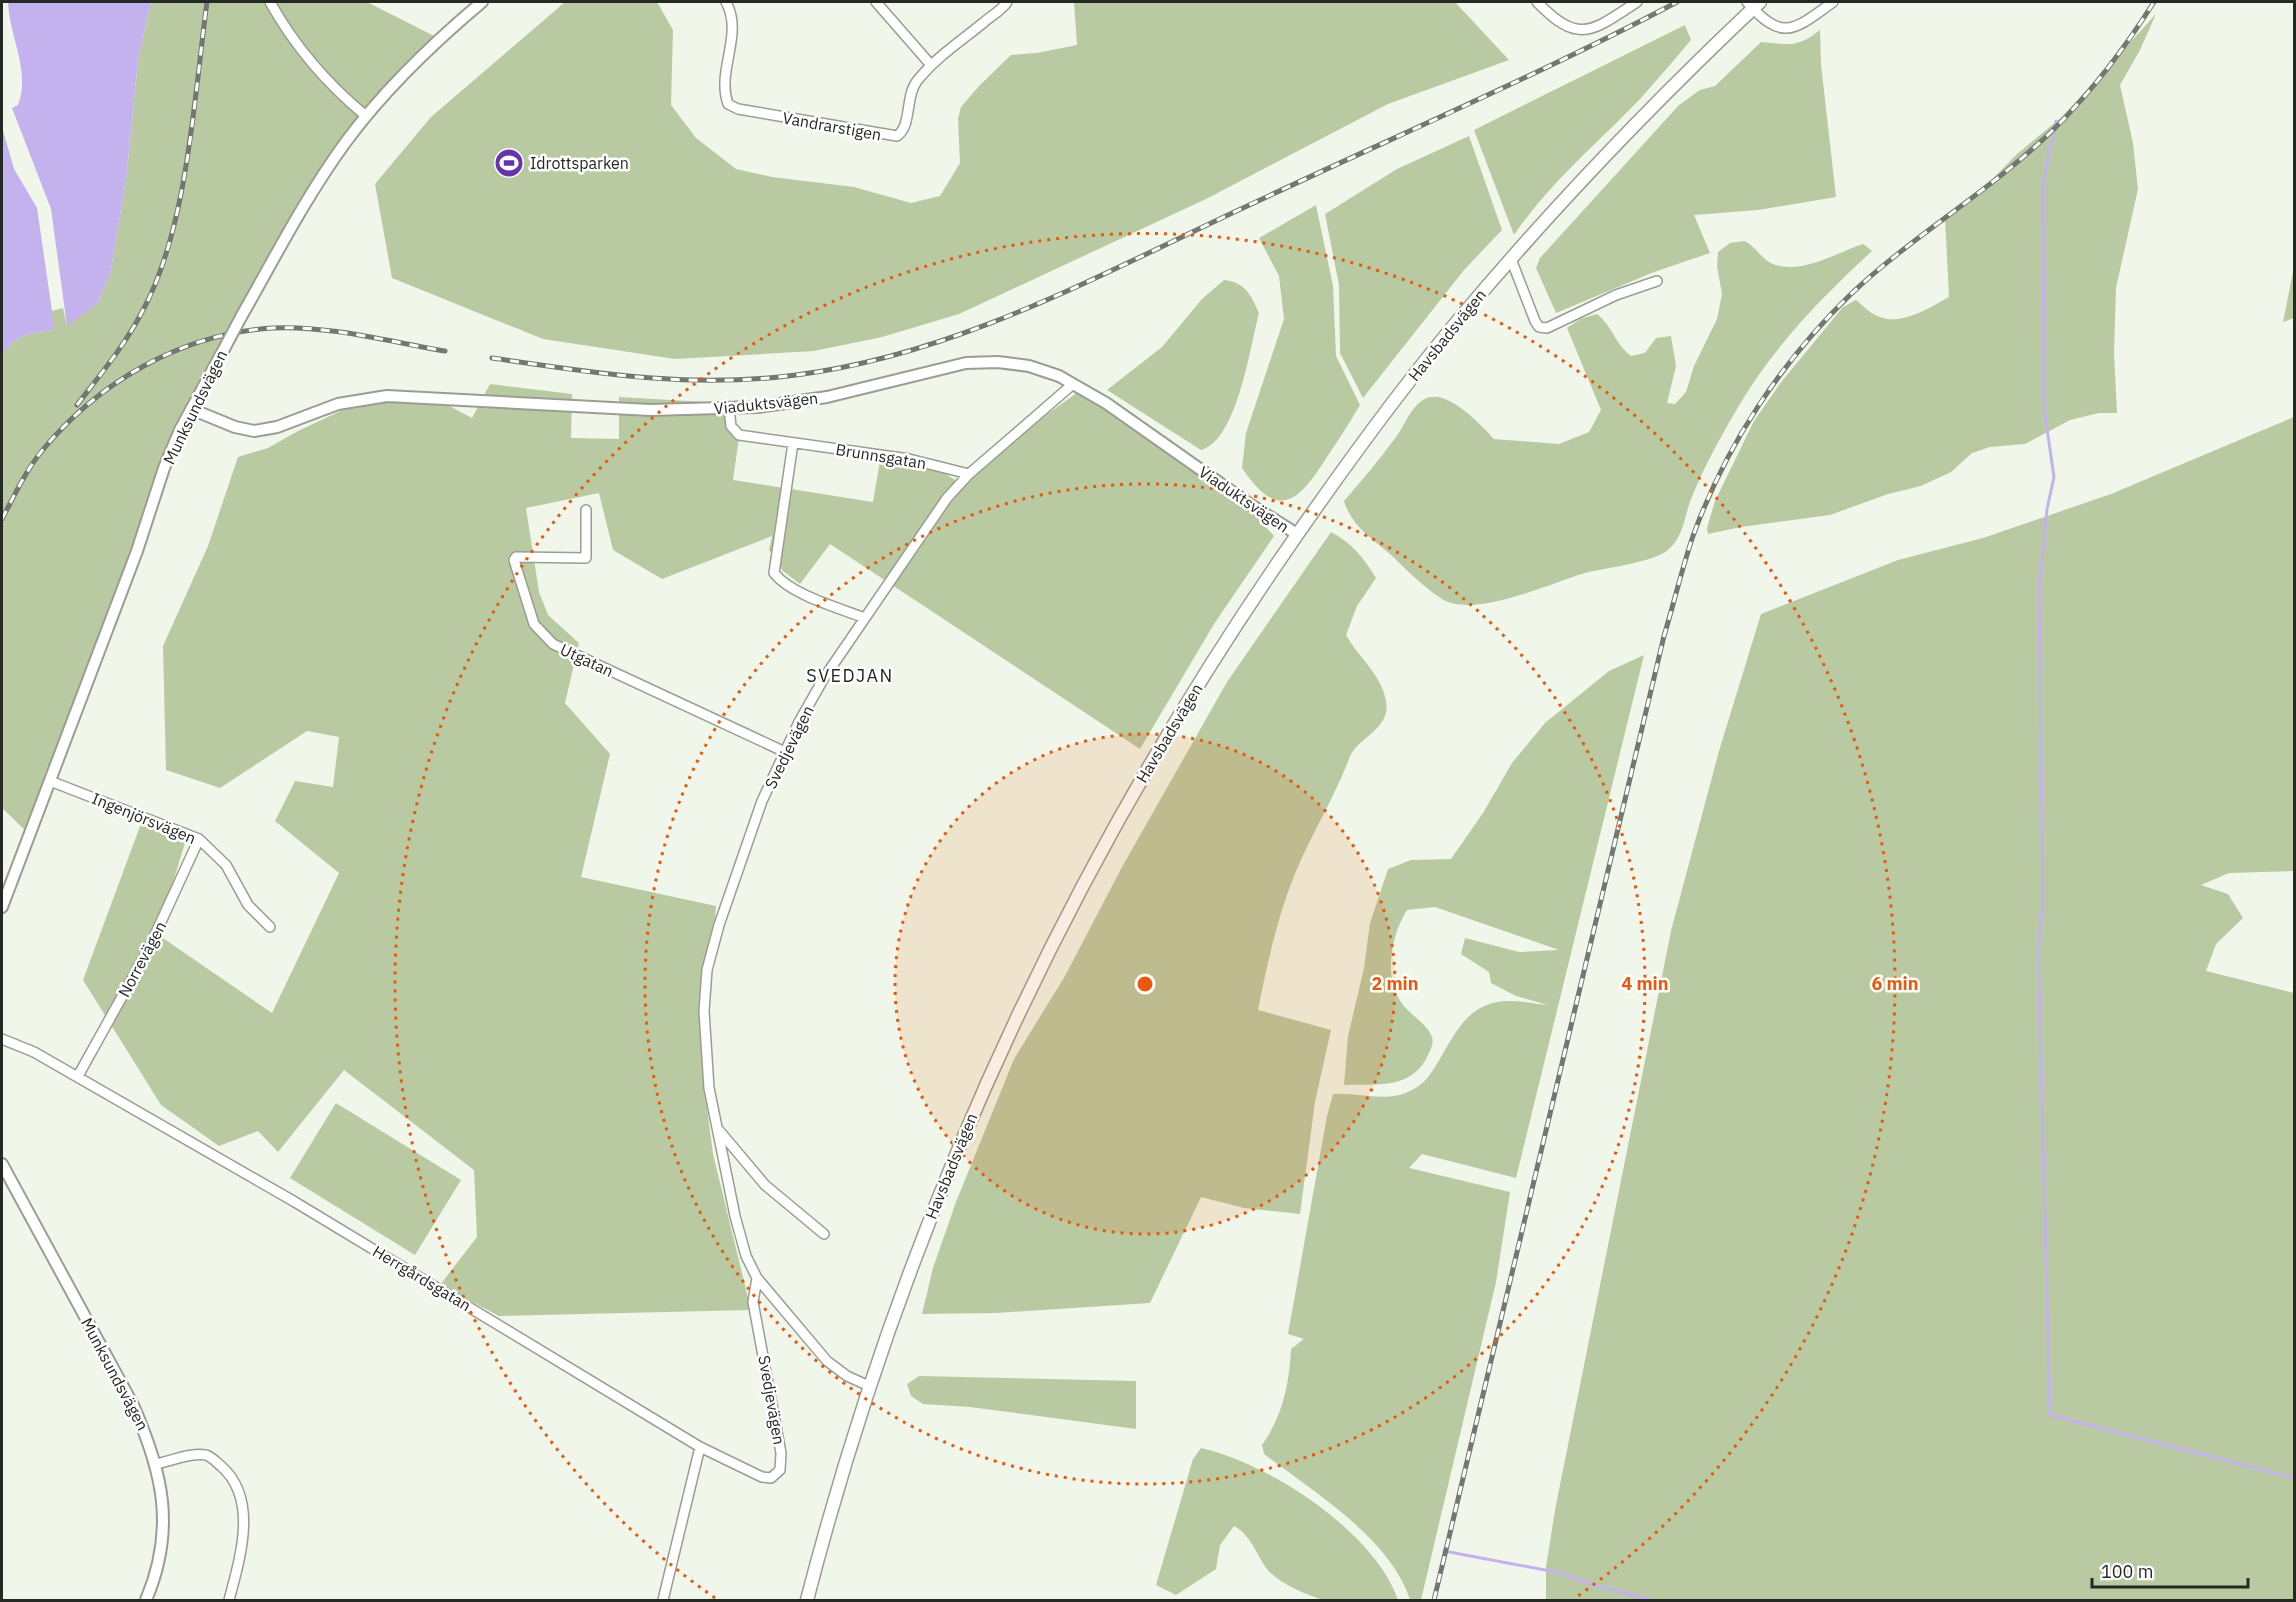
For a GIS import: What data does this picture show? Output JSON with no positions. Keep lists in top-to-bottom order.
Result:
{
  "streets": {
    "main road": ["Havsbadsvägen"],
    "street": [
      "Vandrarstigen",
      "Viaduktsvägen",
      "Munksundsvägen",
      "Brunnsgatan",
      "Utgatan",
      "Svedjevägen",
      "Ingenjörsvägen",
      "Norrevägen",
      "Herrgårdsgatan"
    ]
  },
  "crossings": [
    ["Havsbadsvägen", "Viaduktsvägen"],
    ["Havsbadsvägen", "Svedjevägen"],
    ["Viaduktsvägen", "Munksundsvägen"],
    ["Viaduktsvägen", "Brunnsgatan"],
    ["Viaduktsvägen", "Svedjevägen"],
    ["Munksundsvägen", "Ingenjörsvägen"],
    ["Brunnsgatan", "Svedjevägen"],
    ["Utgatan", "Svedjevägen"],
    ["Svedjevägen", "Herrgårdsgatan"],
    ["Ingenjörsvägen", "Norrevägen"],
    ["Norrevägen", "Herrgårdsgatan"]
  ],
  "districts": ["SVEDJAN"],
  "places": {
    "sports": ["Idrottsparken"]
  },
  "scale_bar": "100 m",
  "rings": ["2 min", "4 min", "6 min"]
}
